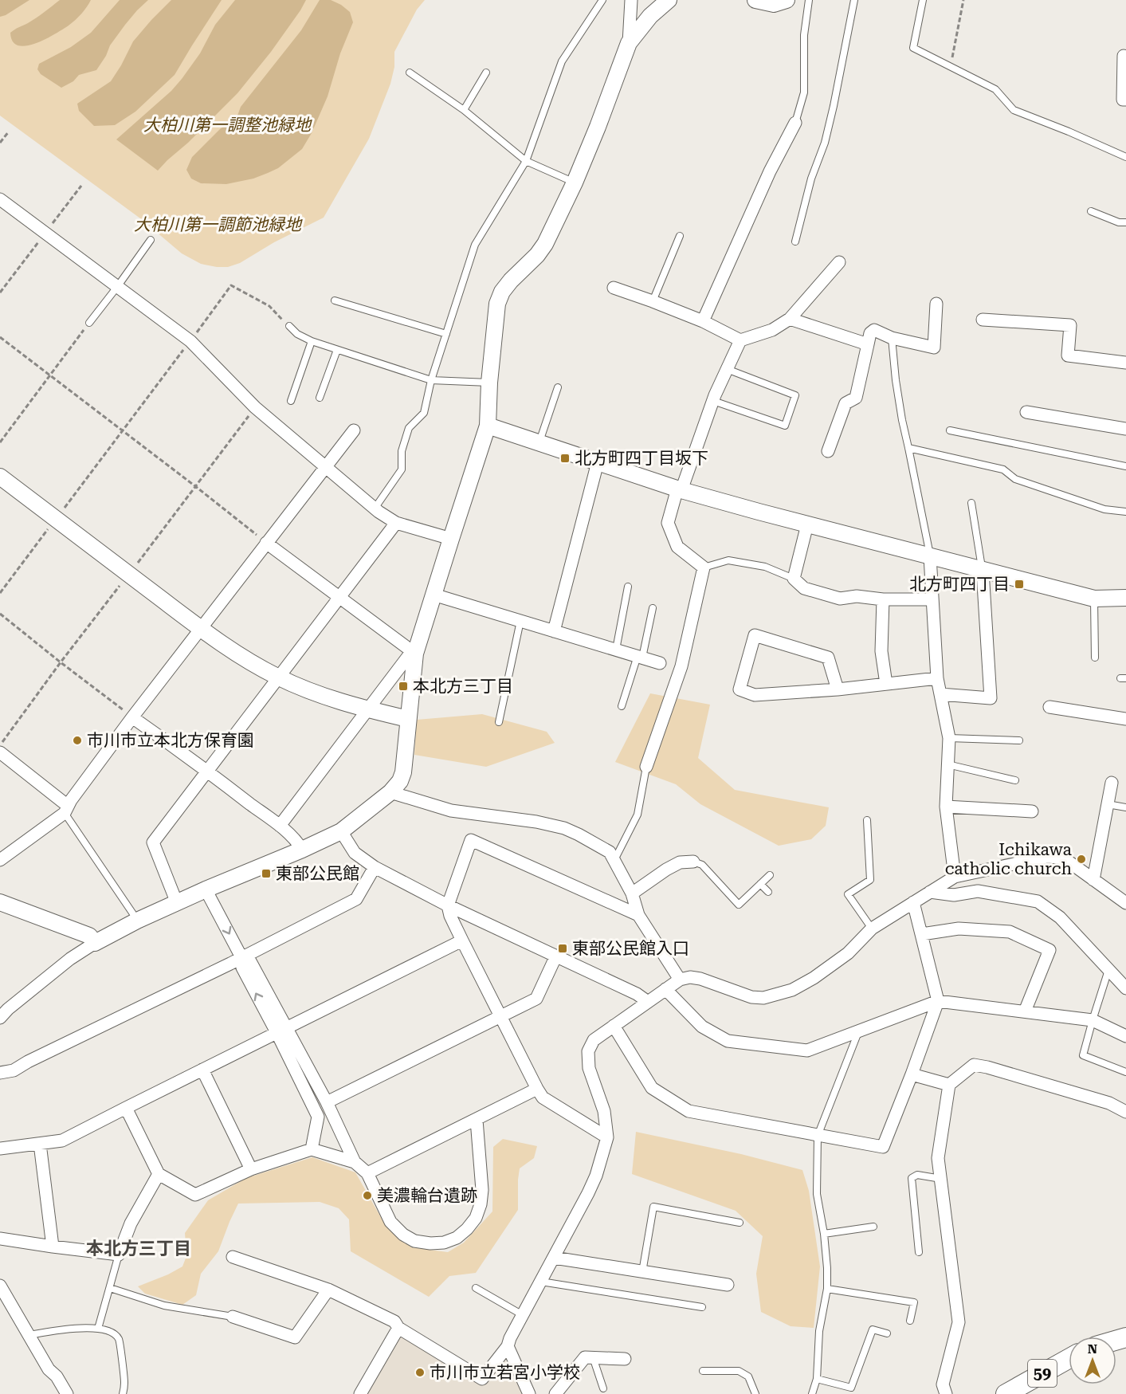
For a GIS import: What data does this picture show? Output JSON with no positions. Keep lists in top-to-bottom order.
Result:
{
  "streets": {
    "main road": ["59"]
  },
  "districts": ["本北方三丁目"],
  "parks": ["大柏川第一調整池緑地", "大柏川第一調節池緑地"],
  "places": {
    "transit": [
      "北方町四丁目坂下",
      "北方町四丁目",
      "本北方三丁目",
      "東部公民館",
      "東部公民館入口"
    ],
    "other": [
      "市川市立本北方保育園",
      "Ichikawa catholic church",
      "美濃輪台遺跡",
      "市川市立若宮小学校"
    ]
  },
  "north": "top"
}
